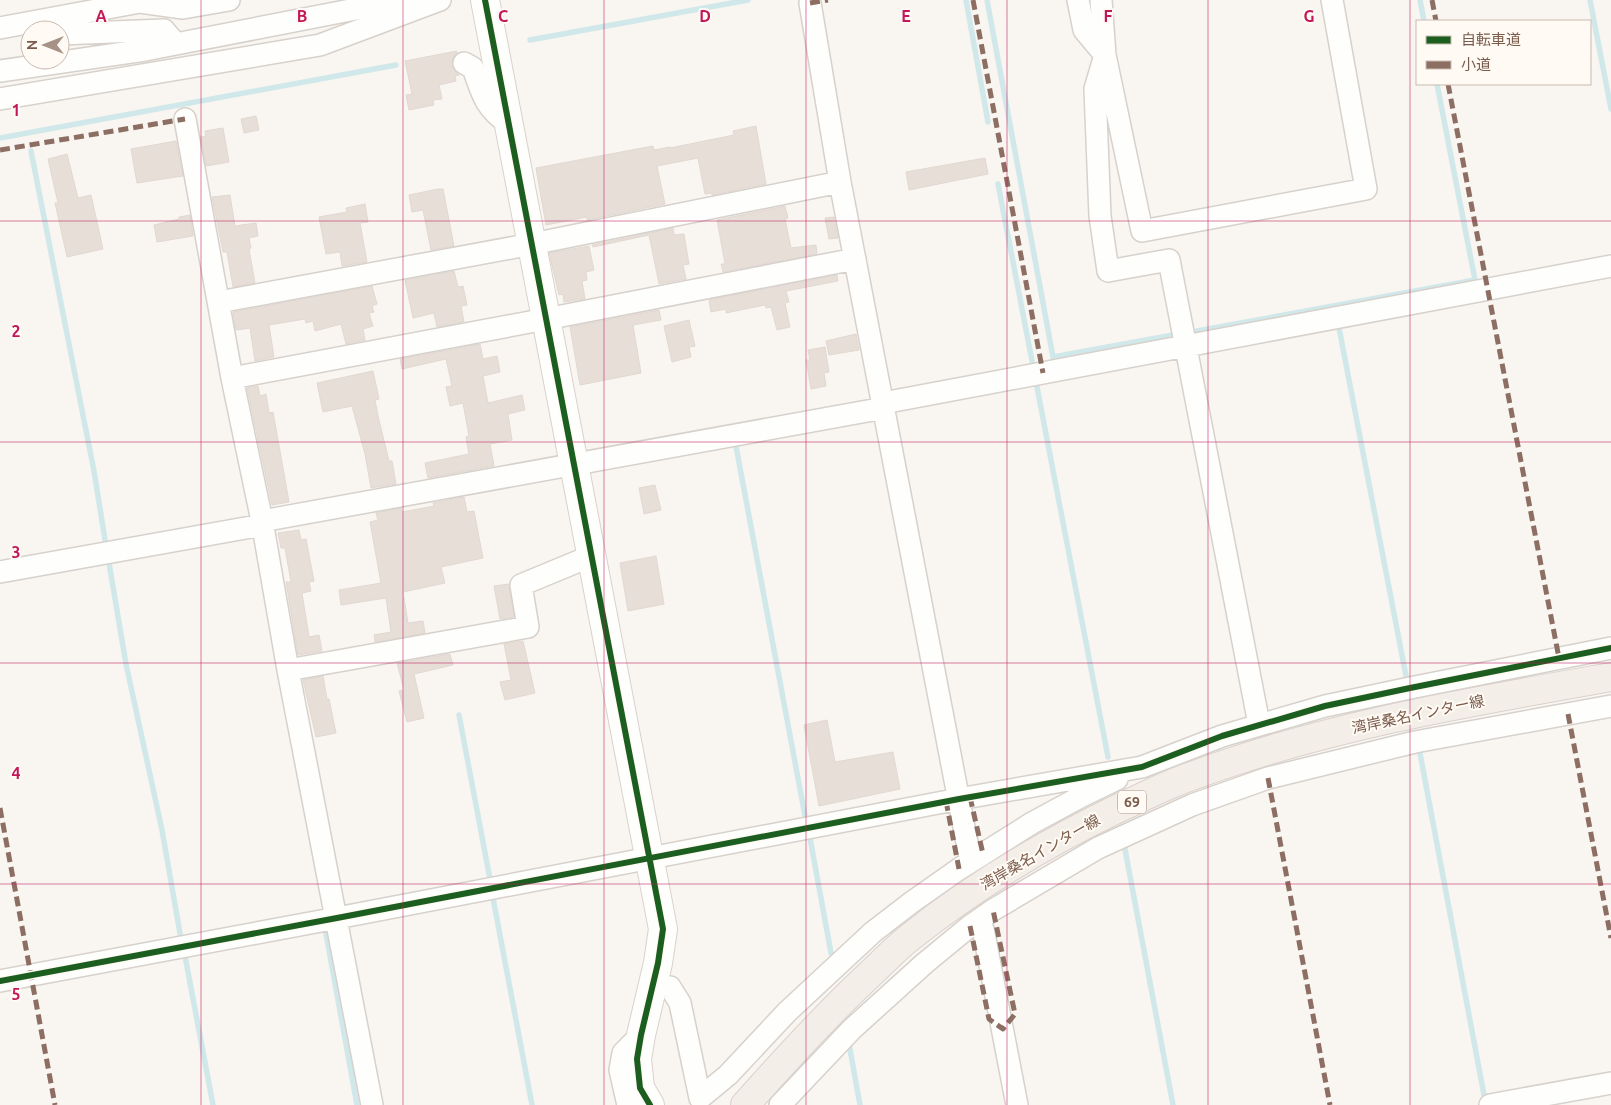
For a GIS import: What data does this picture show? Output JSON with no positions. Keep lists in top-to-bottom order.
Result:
{
  "streets": {
    "main road": ["湾岸桑名インター線", "69"]
  },
  "legend": ["自転車道", "小道"],
  "north": "left",
  "grid": {
    "columns": [
      "A",
      "B",
      "C",
      "D",
      "E",
      "F",
      "G"
    ],
    "rows": [
      "1",
      "2",
      "3",
      "4",
      "5"
    ]
  }
}
